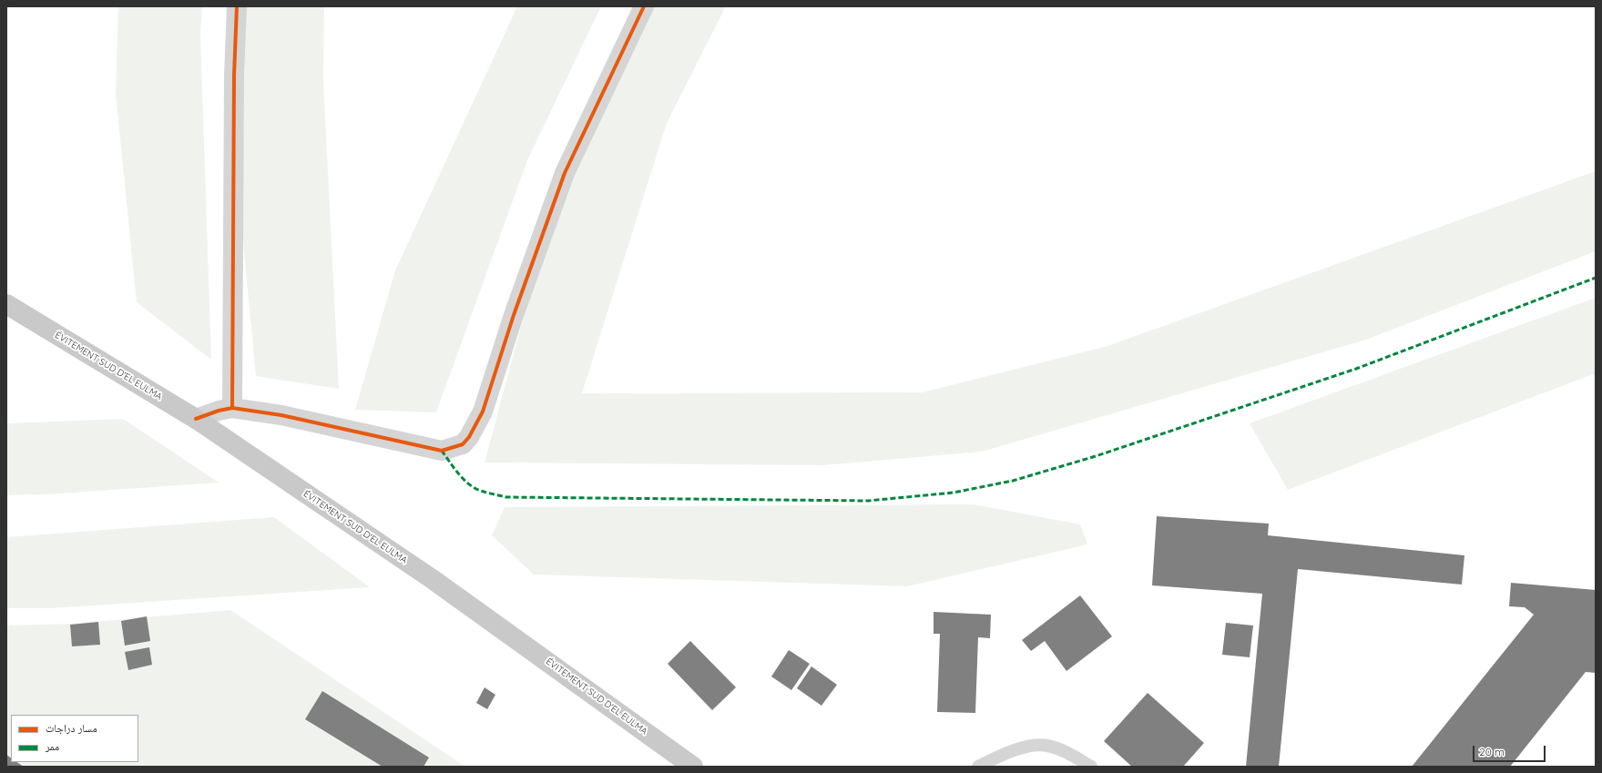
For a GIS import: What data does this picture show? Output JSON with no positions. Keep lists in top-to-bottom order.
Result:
{
  "streets": {
    "main road": ["ÉVITEMENT SUD D'EL EULMA"]
  },
  "legend": ["مسار دراجات", "ممر"],
  "scale_bar": "20 m"
}
